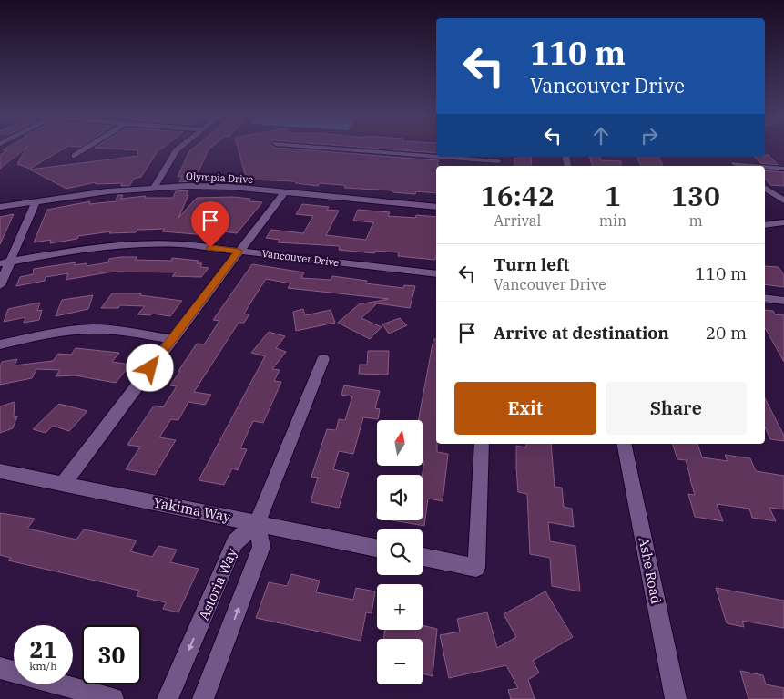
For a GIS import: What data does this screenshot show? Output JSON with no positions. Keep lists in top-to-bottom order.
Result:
{
  "streets": {
    "street": [
      "Olympia Drive",
      "Vancouver Drive",
      "Yakima Way",
      "Ashe Road",
      "Astoria Way"
    ]
  },
  "crossings": [
    ["Yakima Way", "Astoria Way"]
  ],
  "north": "top",
  "page": {
    "turn": ["110 m", "Vancouver Drive"],
    "eta": [
      "16:42",
      "Arrival",
      "1",
      "min",
      "130",
      "m"
    ],
    "list": [
      {
        "name": "Turn left",
        "note": "Vancouver Drive",
        "value": "110 m"
      },
      {
        "name": "Arrive at destination",
        "value": "20 m"
      }
    ],
    "buttons": ["Exit", "Share"],
    "map_buttons": ["+", "−"],
    "speed": "21 km/h",
    "limit": "30"
  }
}
